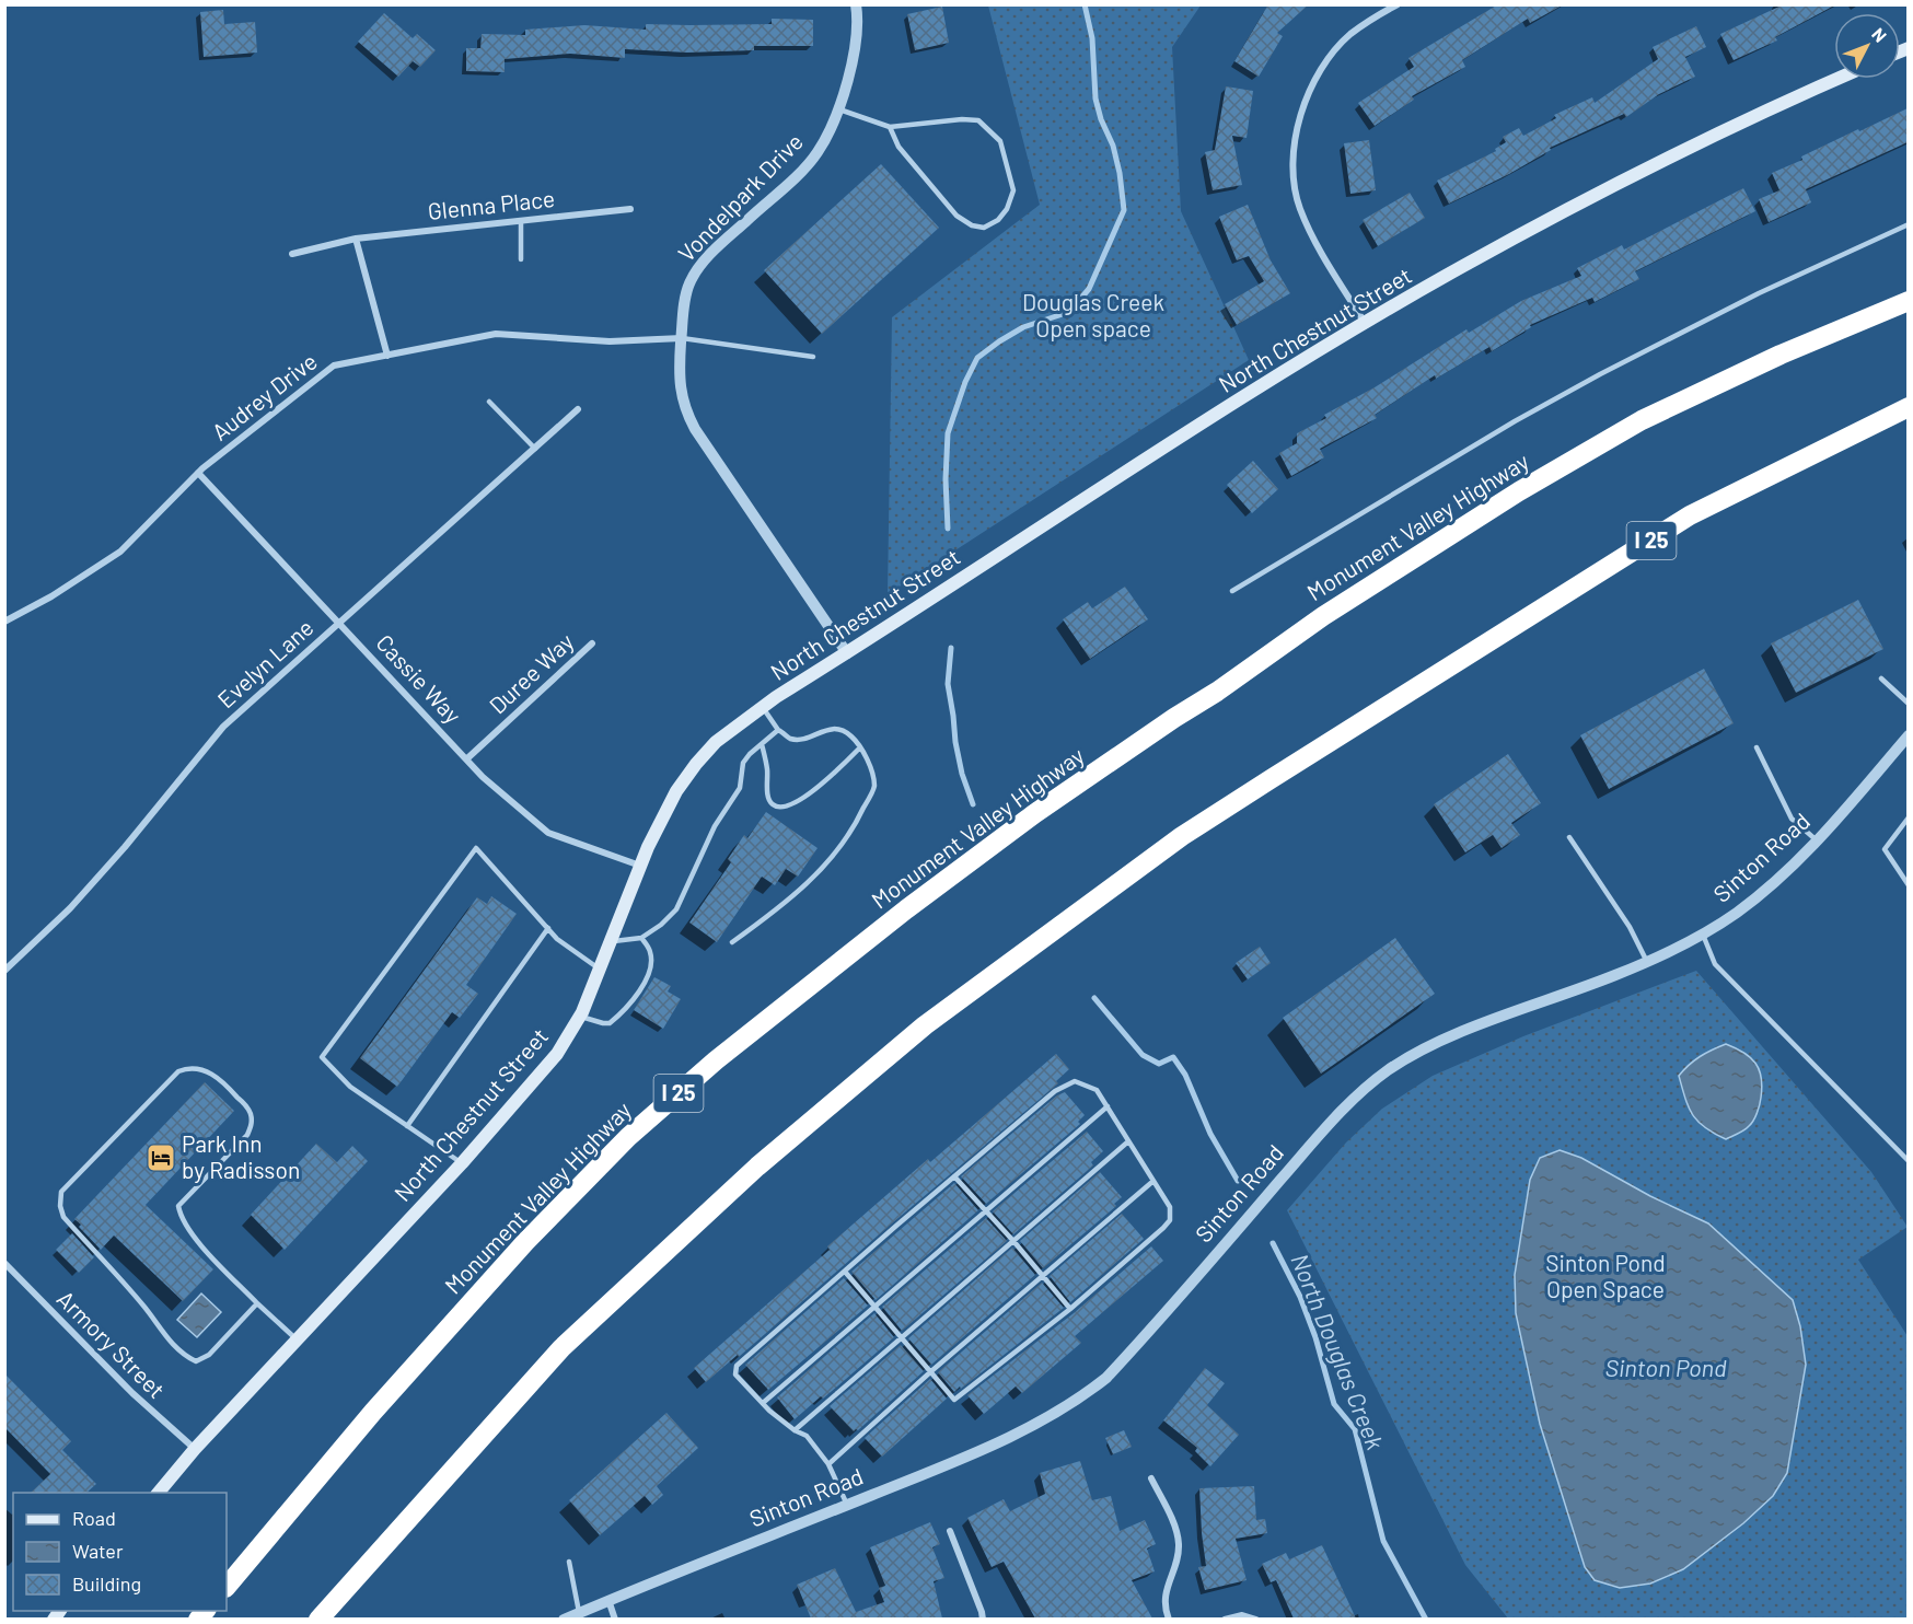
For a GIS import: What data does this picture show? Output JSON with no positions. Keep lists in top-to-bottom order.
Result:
{
  "streets": {
    "highway": ["Monument Valley Highway", "I 25"],
    "main road": ["North Chestnut Street"],
    "street": [
      "Vondelpark Drive",
      "Glenna Place",
      "Audrey Drive",
      "Evelyn Lane",
      "Duree Way",
      "Cassie Way",
      "Sinton Road",
      "Armory Street"
    ]
  },
  "crossings": [
    ["Vondelpark Drive", "North Chestnut Street"],
    ["Vondelpark Drive", "Audrey Drive"],
    ["North Chestnut Street", "Cassie Way"],
    ["North Chestnut Street", "Armory Street"],
    ["Audrey Drive", "Cassie Way"],
    ["Evelyn Lane", "Cassie Way"],
    ["Duree Way", "Cassie Way"]
  ],
  "water": ["North Douglas Creek", "Sinton Pond"],
  "parks": ["Douglas Creek Open space", "Sinton Pond Open Space"],
  "places": {
    "hotel": ["Park Inn by Radisson"]
  },
  "legend": ["Road", "Water", "Building"],
  "north": "top right"
}
